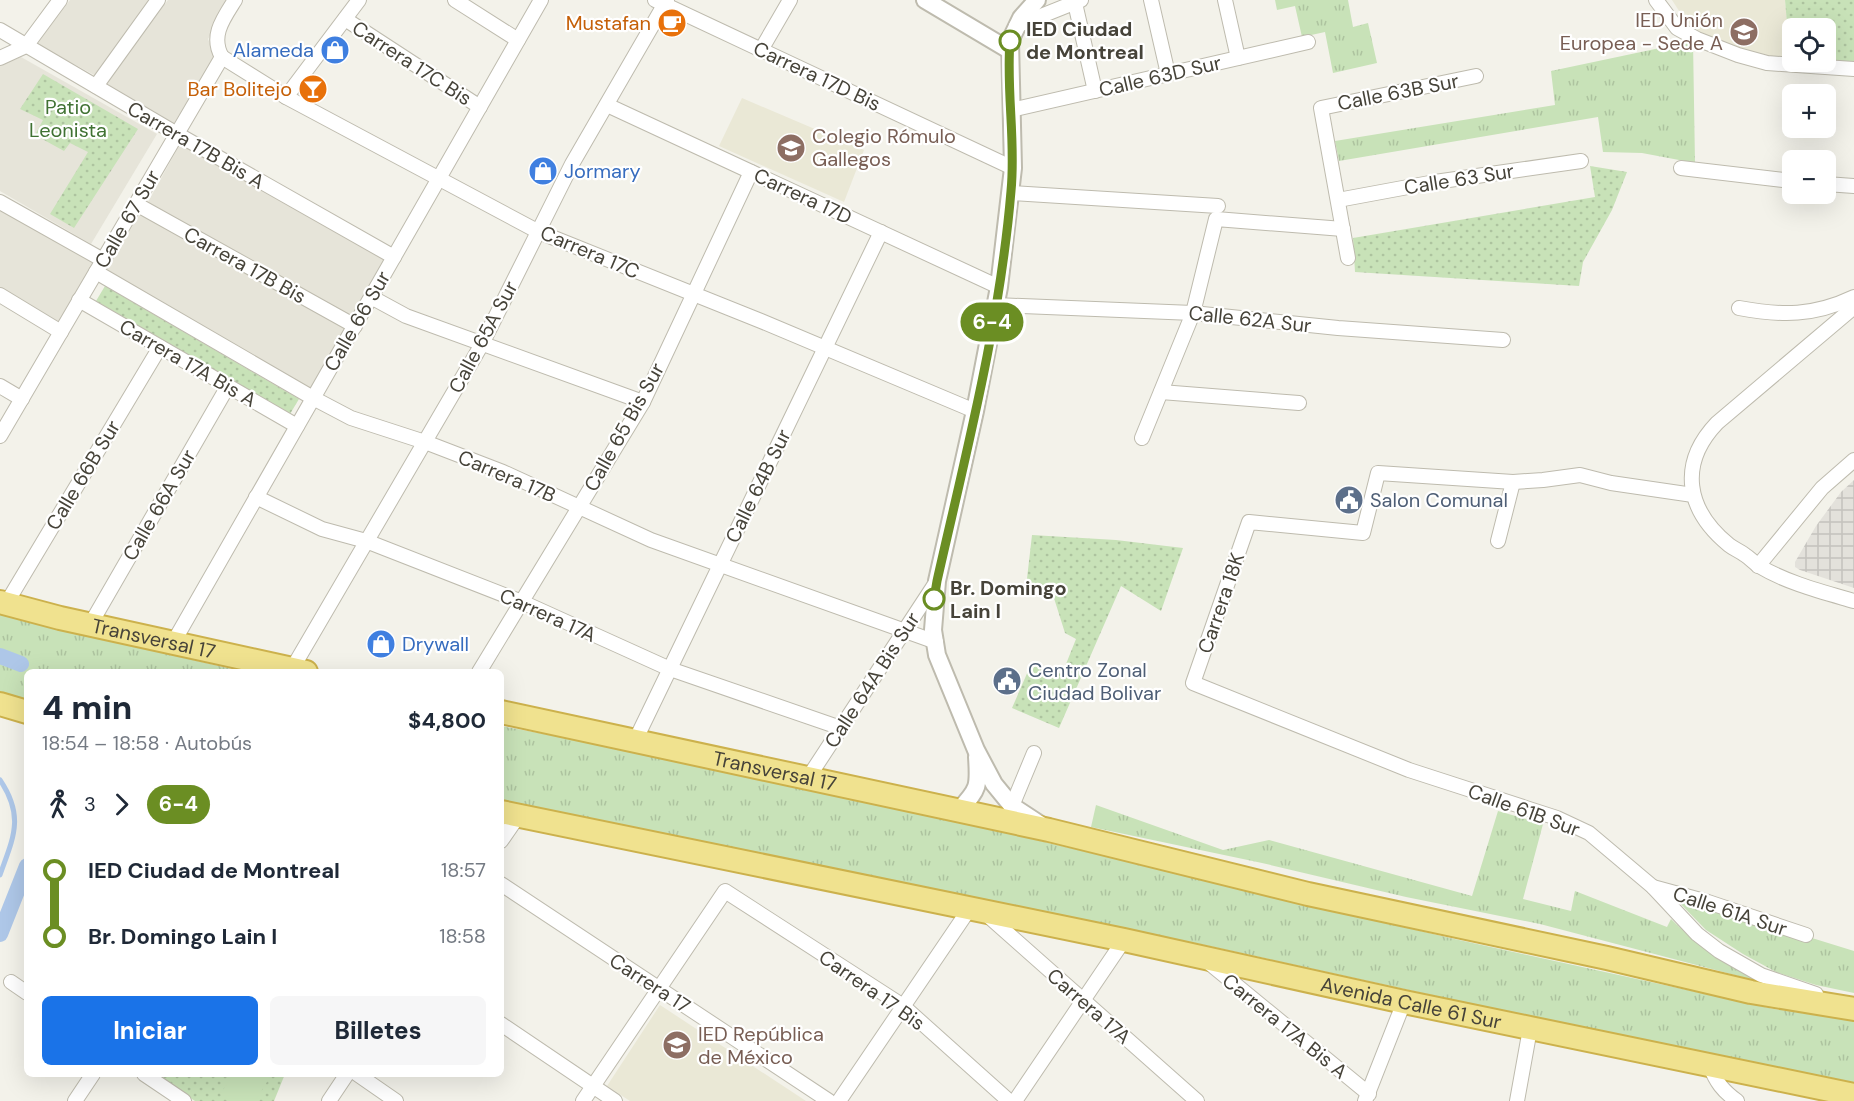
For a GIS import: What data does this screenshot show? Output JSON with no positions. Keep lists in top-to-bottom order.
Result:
{
  "streets": {
    "highway": ["Transversal 17", "Avenida Calle 61 Sur"],
    "street": [
      "Carrera 17C Bis",
      "Carrera 17D Bis",
      "Calle 63D Sur",
      "Calle 63B Sur",
      "Carrera 17B Bis A",
      "Calle 63 Sur",
      "Carrera 17D",
      "Calle 67 Sur",
      "Carrera 17C",
      "Carrera 17B Bis",
      "Calle 62A Sur",
      "Calle 66 Sur",
      "Calle 65A Sur",
      "Carrera 17A Bis A",
      "Calle 65 Bis Sur",
      "Calle 66B Sur",
      "Carrera 17B",
      "Calle 64B Sur",
      "Calle 66A Sur",
      "Carrera 18K",
      "Carrera 17A",
      "Calle 64A Bis Sur",
      "Calle 61B Sur",
      "Calle 61A Sur",
      "Carrera 17",
      "Carrera 17 Bis"
    ]
  },
  "crossings": [
    ["Carrera 17C Bis", "Calle 66 Sur"],
    ["Carrera 17D Bis", "Calle 65A Sur"],
    ["Calle 63B Sur", "Calle 63 Sur"],
    ["Carrera 17B Bis A", "Calle 67 Sur"],
    ["Carrera 17B Bis A", "Calle 66 Sur"],
    ["Carrera 17D", "Calle 65A Sur"],
    ["Carrera 17D", "Calle 65 Bis Sur"],
    ["Carrera 17D", "Calle 64B Sur"],
    ["Calle 67 Sur", "Carrera 17C"],
    ["Calle 67 Sur", "Carrera 17B Bis"],
    ["Calle 67 Sur", "Carrera 17A Bis A"],
    ["Calle 67 Sur", "Carrera 17B"],
    ["Carrera 17C", "Calle 66 Sur"],
    ["Carrera 17C", "Calle 65A Sur"],
    ["Carrera 17C", "Calle 65 Bis Sur"],
    ["Carrera 17C", "Calle 64B Sur"],
    ["Carrera 17B Bis", "Calle 66 Sur"],
    ["Calle 66 Sur", "Carrera 17A Bis A"],
    ["Calle 66 Sur", "Carrera 17B"],
    ["Calle 66 Sur", "Carrera 17A"],
    ["Calle 66 Sur", "Transversal 17"],
    ["Calle 65A Sur", "Carrera 17B"],
    ["Calle 65A Sur", "Carrera 17A"],
    ["Carrera 17A Bis A", "Calle 66B Sur"],
    ["Carrera 17A Bis A", "Calle 66A Sur"],
    ["Carrera 17A Bis A", "Avenida Calle 61 Sur"],
    ["Calle 65 Bis Sur", "Carrera 17B"],
    ["Calle 65 Bis Sur", "Carrera 17A"],
    ["Calle 66B Sur", "Transversal 17"],
    ["Carrera 17B", "Calle 64B Sur"],
    ["Carrera 17B", "Calle 64A Bis Sur"],
    ["Calle 64B Sur", "Carrera 17A"],
    ["Calle 64B Sur", "Transversal 17"],
    ["Calle 66A Sur", "Transversal 17"],
    ["Carrera 18K", "Calle 61B Sur"],
    ["Carrera 17A", "Calle 64A Bis Sur"],
    ["Carrera 17A", "Avenida Calle 61 Sur"],
    ["Transversal 17", "Calle 64A Bis Sur"],
    ["Calle 61B Sur", "Calle 61A Sur"],
    ["Carrera 17", "Carrera 17 Bis"]
  ],
  "parks": ["Patio Leonista"],
  "places": {
    "cafe": ["Mustafan"],
    "school or university": ["IED Unión Europea - Sede A", "Colegio Rómulo Gallegos", "IED República de México"],
    "other": ["IED Ciudad de Montreal", "Br. Domingo Lain I"],
    "shop": ["Alameda", "Jormary", "Drywall"],
    "bar": ["Bar Bolitejo"],
    "public building": ["Salon Comunal", "Centro Zonal Ciudad Bolivar"]
  },
  "lines": ["bus line 6-4"],
  "page": {
    "on_map": "6-4",
    "map_buttons": ["+", "−"],
    "heading": ["4 min", "18:54 – 18:58 · Autobús", "$4,800"],
    "legs": ["3", "6-4"],
    "list": [
      {
        "name": "IED Ciudad de Montreal",
        "value": "18:57"
      },
      {
        "name": "Br. Domingo Lain I",
        "value": "18:58"
      }
    ],
    "buttons": ["Iniciar", "Billetes"]
  }
}
